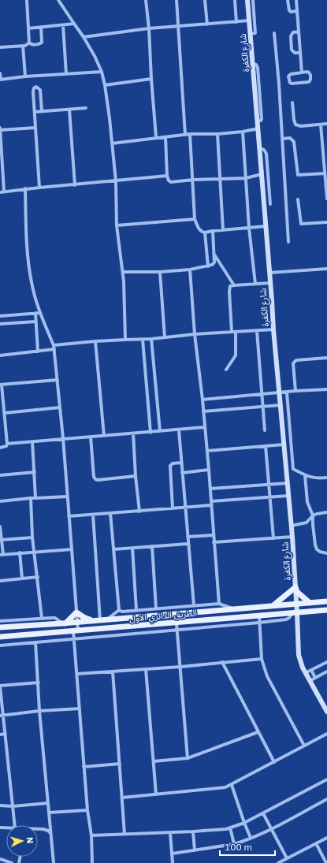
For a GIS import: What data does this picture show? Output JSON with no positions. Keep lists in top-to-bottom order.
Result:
{
  "streets": {
    "main road": ["الطريق الدائري الاول"],
    "street": ["شارع الكفرة"]
  },
  "crossings": [
    ["شارع الكفرة", "الطريق الدائري الاول"]
  ],
  "scale_bar": "100 m",
  "north": "right"
}
